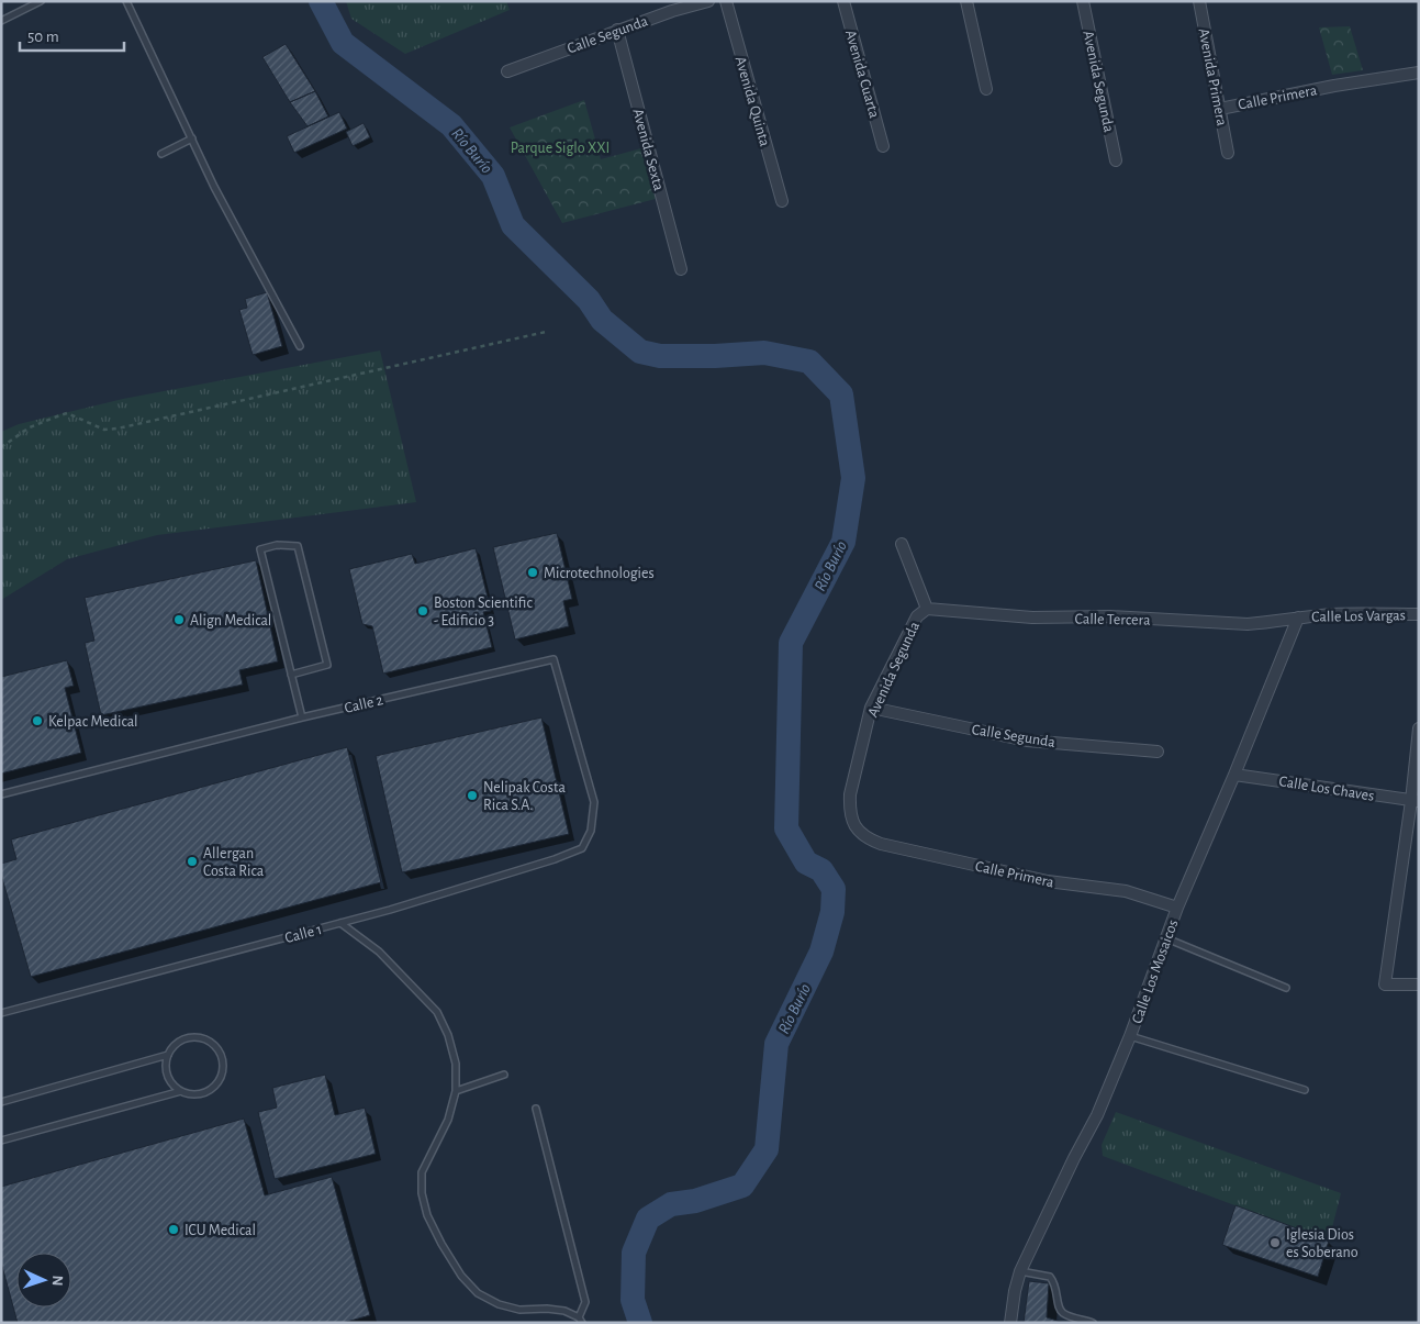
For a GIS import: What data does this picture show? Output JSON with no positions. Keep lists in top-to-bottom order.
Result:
{
  "streets": {
    "street": [
      "Calle Segunda",
      "Avenida Cuarta",
      "Avenida Primera",
      "Avenida Segunda",
      "Calle Primera",
      "Avenida Quinta",
      "Avenida Sexta",
      "Calle Los Vargas",
      "Calle Tercera",
      "Calle Los Chaves",
      "Calle Los Mosaicos"
    ],
    "lane": ["Calle 2", "Calle 1"]
  },
  "crossings": [
    ["Calle Segunda", "Avenida Segunda"],
    ["Calle Segunda", "Avenida Sexta"],
    ["Avenida Primera", "Calle Primera"],
    ["Avenida Segunda", "Calle Primera"],
    ["Avenida Segunda", "Calle Tercera"],
    ["Calle Primera", "Calle Los Mosaicos"],
    ["Calle Los Vargas", "Calle Tercera"],
    ["Calle Los Vargas", "Calle Los Mosaicos"],
    ["Calle Tercera", "Calle Los Mosaicos"],
    ["Calle 2", "Calle 1"],
    ["Calle Los Chaves", "Calle Los Mosaicos"]
  ],
  "water": ["Río Burío"],
  "parks": ["Parque Siglo XXI"],
  "places": [
    "Microtechnologies",
    "Boston Scientific - Edificio 3",
    "Align Medical",
    "Kelpac Medical",
    "Nelipak Costa Rica S.A.",
    "Allergan Costa Rica",
    "ICU Medical",
    "Iglesia Dios es Soberano"
  ],
  "scale_bar": "50 m",
  "north": "right"
}
